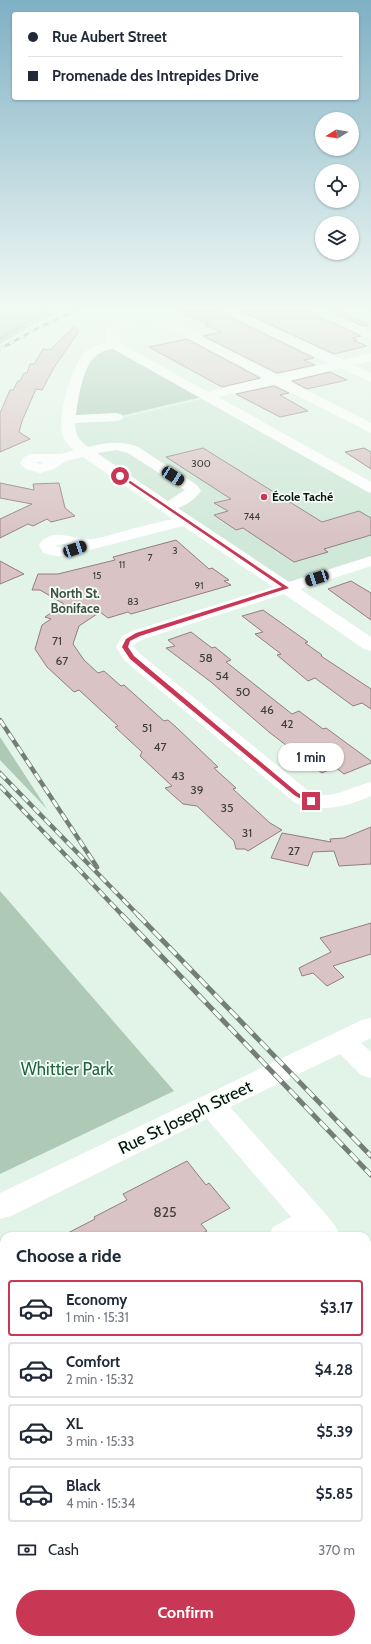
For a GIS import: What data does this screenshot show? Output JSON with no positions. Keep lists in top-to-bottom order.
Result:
{
  "streets": {
    "street": ["Rue St Joseph Street"]
  },
  "districts": ["North St. Boniface"],
  "parks": ["Whittier Park"],
  "places": ["École Taché"],
  "house_numbers": [
    "300",
    "744",
    "3",
    "7",
    "11",
    "15",
    "91",
    "83",
    "71",
    "58",
    "67",
    "54",
    "50",
    "46",
    "42",
    "51",
    "47",
    "43",
    "39",
    "35",
    "31",
    "27",
    "825"
  ],
  "north": "left",
  "page": {
    "banner": ["Rue Aubert Street", "Promenade des Intrepides Drive"],
    "bubble": "1 min",
    "heading": "Choose a ride",
    "list": [
      {
        "name": "Economy",
        "note": "1 min · 15:31",
        "value": "$3.17"
      },
      {
        "name": "Comfort",
        "note": "2 min · 15:32",
        "value": "$4.28"
      },
      {
        "name": "XL",
        "note": "3 min · 15:33",
        "value": "$5.39"
      },
      {
        "name": "Black",
        "note": "4 min · 15:34",
        "value": "$5.85"
      }
    ],
    "pay": ["Cash", "370 m"],
    "buttons": "Confirm"
  }
}
